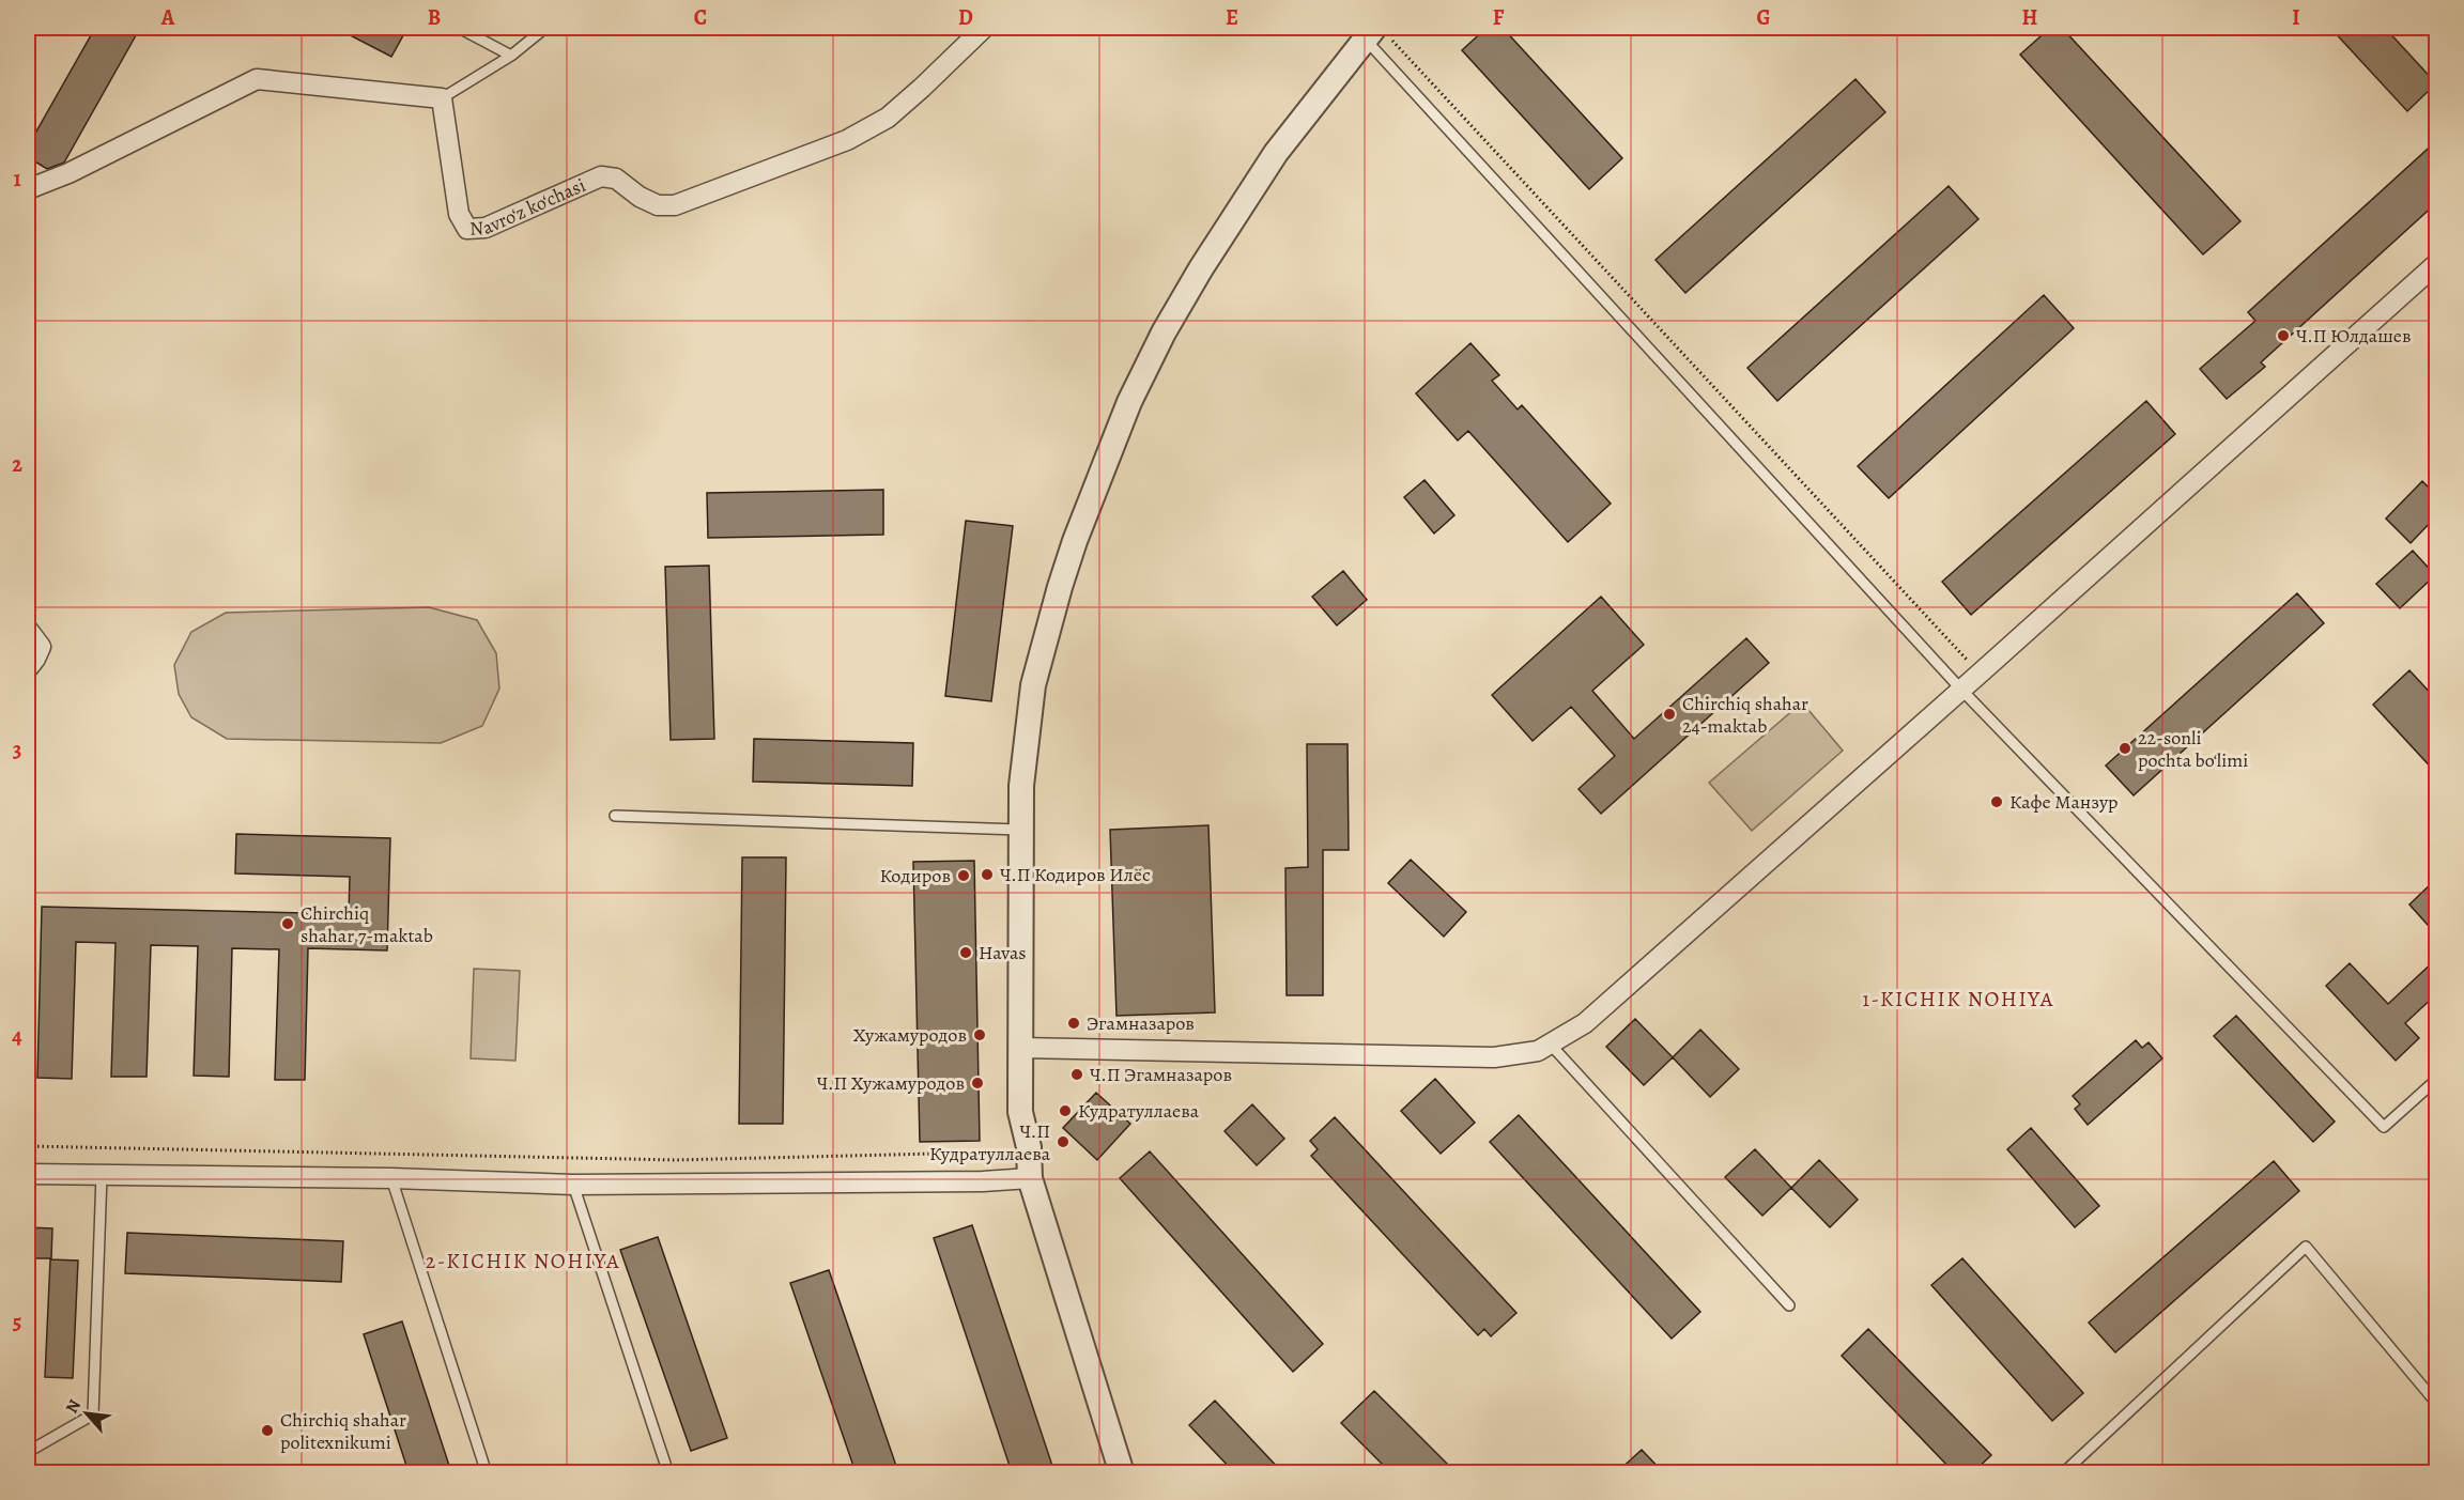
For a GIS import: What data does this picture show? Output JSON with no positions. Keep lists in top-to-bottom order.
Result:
{
  "streets": {
    "street": ["Navro‘z ko‘chasi"]
  },
  "districts": ["1-KICHIK NOHIYA", "2-KICHIK NOHIYA"],
  "places": [
    "Ч.П Юлдашев",
    "Chirchiq shahar 24-maktab",
    "22-sonli pochta bo‘limi",
    "Кафе Манзур",
    "Ч.П Кодиров Илёс",
    "Кодиров",
    "Chirchiq shahar 7-maktab",
    "Havas",
    "Эгамназаров",
    "Хужамуродов",
    "Ч.П Эгамназаров",
    "Ч.П Хужамуродов",
    "Кудратуллаева",
    "Ч.П Кудратуллаева",
    "Chirchiq shahar politexnikumi"
  ],
  "north": "top left",
  "grid": {
    "columns": [
      "A",
      "B",
      "C",
      "D",
      "E",
      "F",
      "G",
      "H",
      "I"
    ],
    "rows": [
      "1",
      "2",
      "3",
      "4",
      "5"
    ]
  }
}
